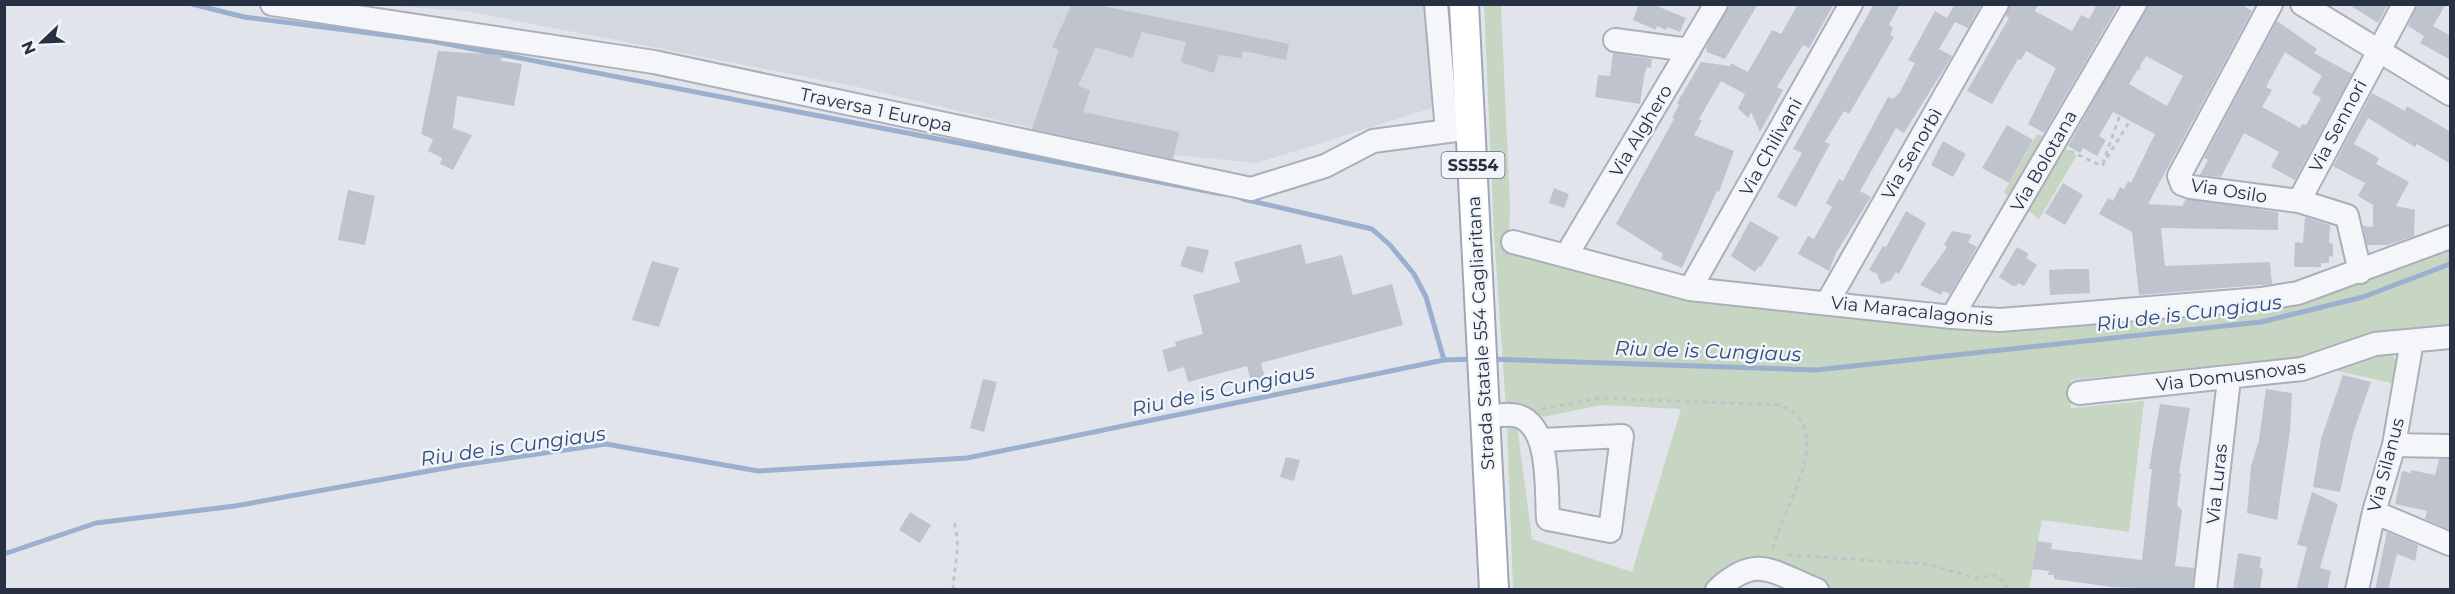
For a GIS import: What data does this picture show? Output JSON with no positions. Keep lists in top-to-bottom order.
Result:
{
  "streets": {
    "main road": ["SS554", "Strada Statale 554 Cagliaritana"],
    "street": [
      "Traversa 1 Europa",
      "Via Sennori",
      "Via Alghero",
      "Via Chilivani",
      "Via Senorbì",
      "Via Bolotana",
      "Via Osilo",
      "Via Maracalagonis",
      "Via Domusnovas",
      "Via Silanus",
      "Via Luras"
    ]
  },
  "crossings": [
    ["Traversa 1 Europa", "Strada Statale 554 Cagliaritana"],
    ["Via Sennori", "Via Osilo"],
    ["Via Alghero", "Via Maracalagonis"],
    ["Via Chilivani", "Via Maracalagonis"],
    ["Via Senorbì", "Via Maracalagonis"],
    ["Via Bolotana", "Via Maracalagonis"],
    ["Via Osilo", "Via Maracalagonis"],
    ["Via Domusnovas", "Via Silanus"],
    ["Via Domusnovas", "Via Luras"]
  ],
  "water": ["Riu de is Cungiaus"],
  "north": "bottom left"
}
